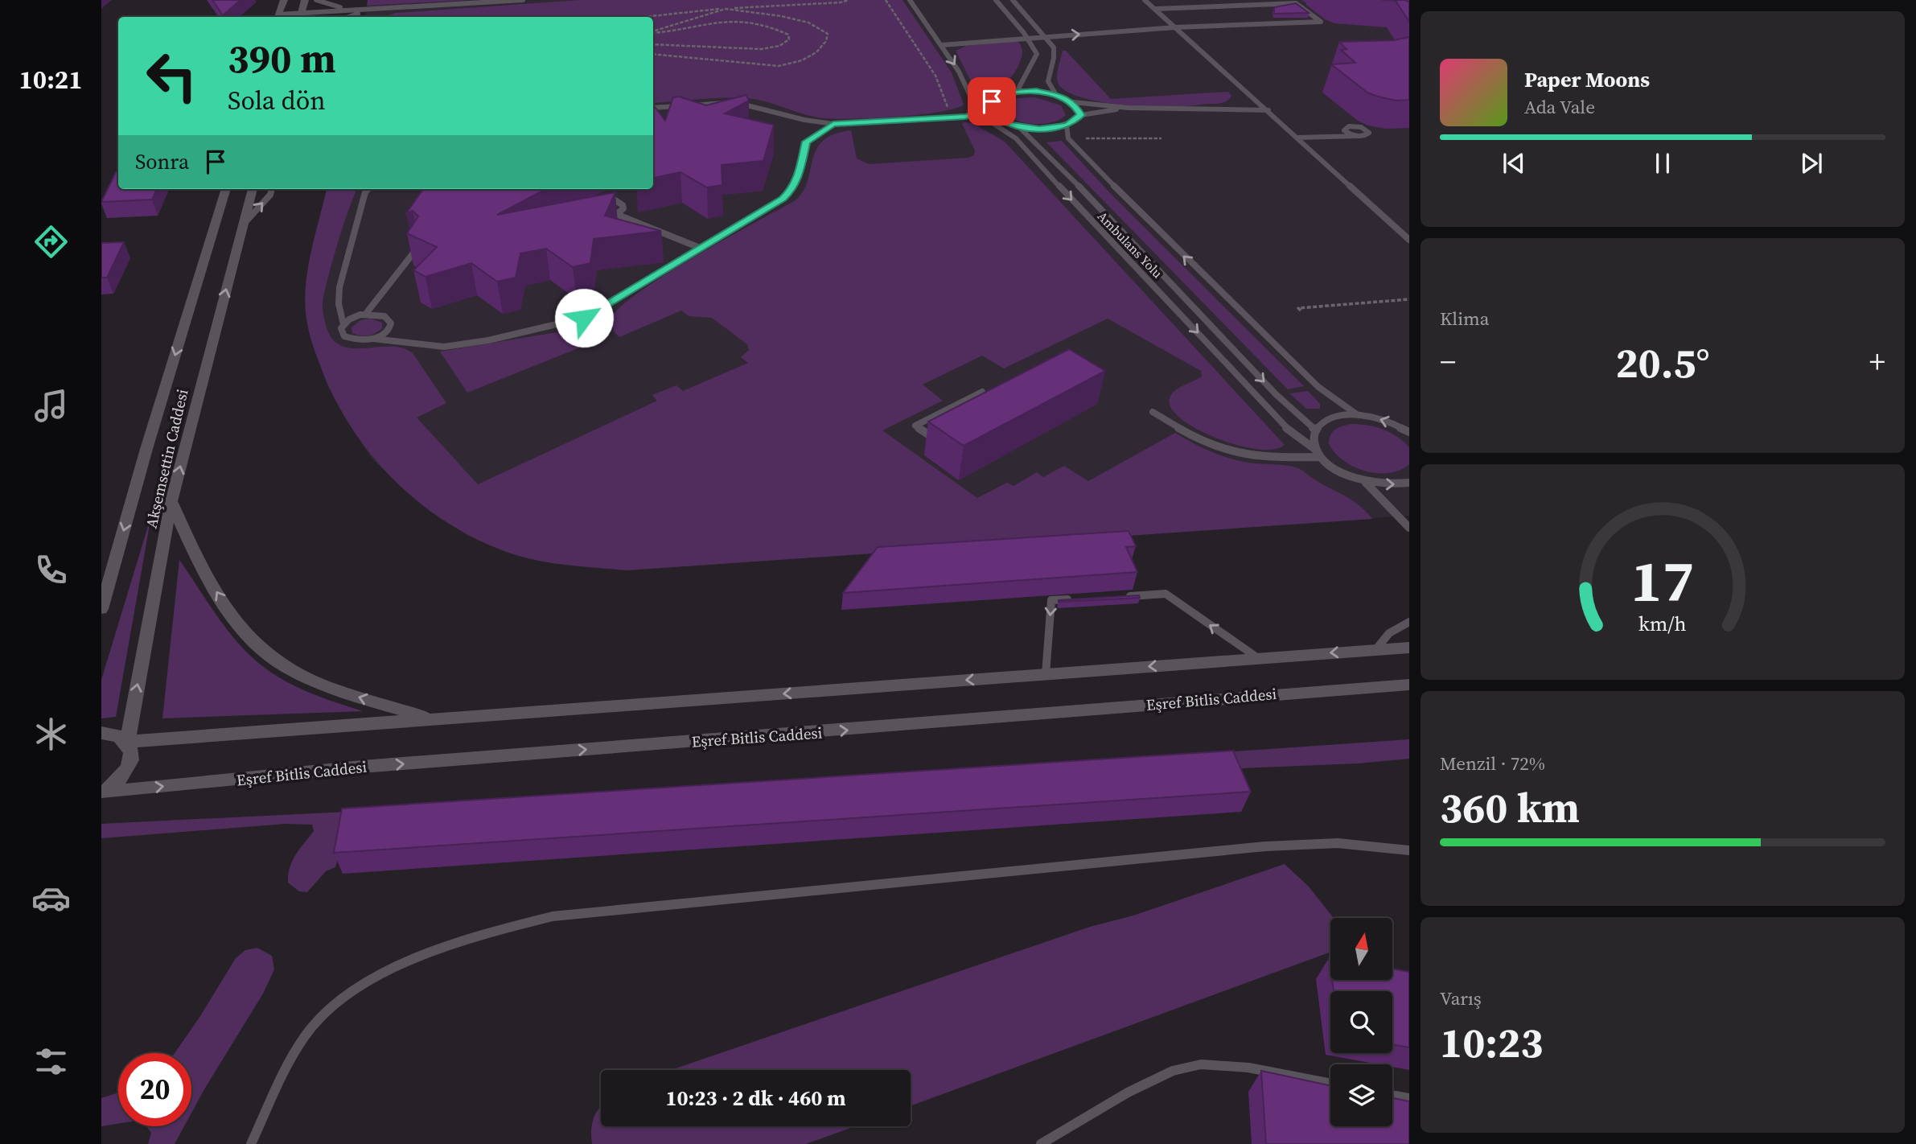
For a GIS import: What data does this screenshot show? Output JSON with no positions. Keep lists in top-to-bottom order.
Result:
{
  "streets": {
    "main road": ["Akşemsettin Caddesi", "Eşref Bitlis Caddesi"],
    "lane": ["Ambulans Yolu"]
  },
  "crossings": [
    ["Akşemsettin Caddesi", "Eşref Bitlis Caddesi"]
  ],
  "north": "top",
  "page": {
    "tabs": "10:21",
    "turn": ["390 m", "Sola dön"],
    "song": ["Paper Moons", "Ada Vale"],
    "then": "Sonra",
    "tile": [
      "Klima",
      ["Menzil · 72%", "360 km"],
      ["Varış", "10:23"]
    ],
    "heat": ["−", "20.5°", "+"],
    "limit": "20",
    "trip": "10:23 · 2 dk · 460 m",
    "gauge": ["17", "km/h"]
  }
}
